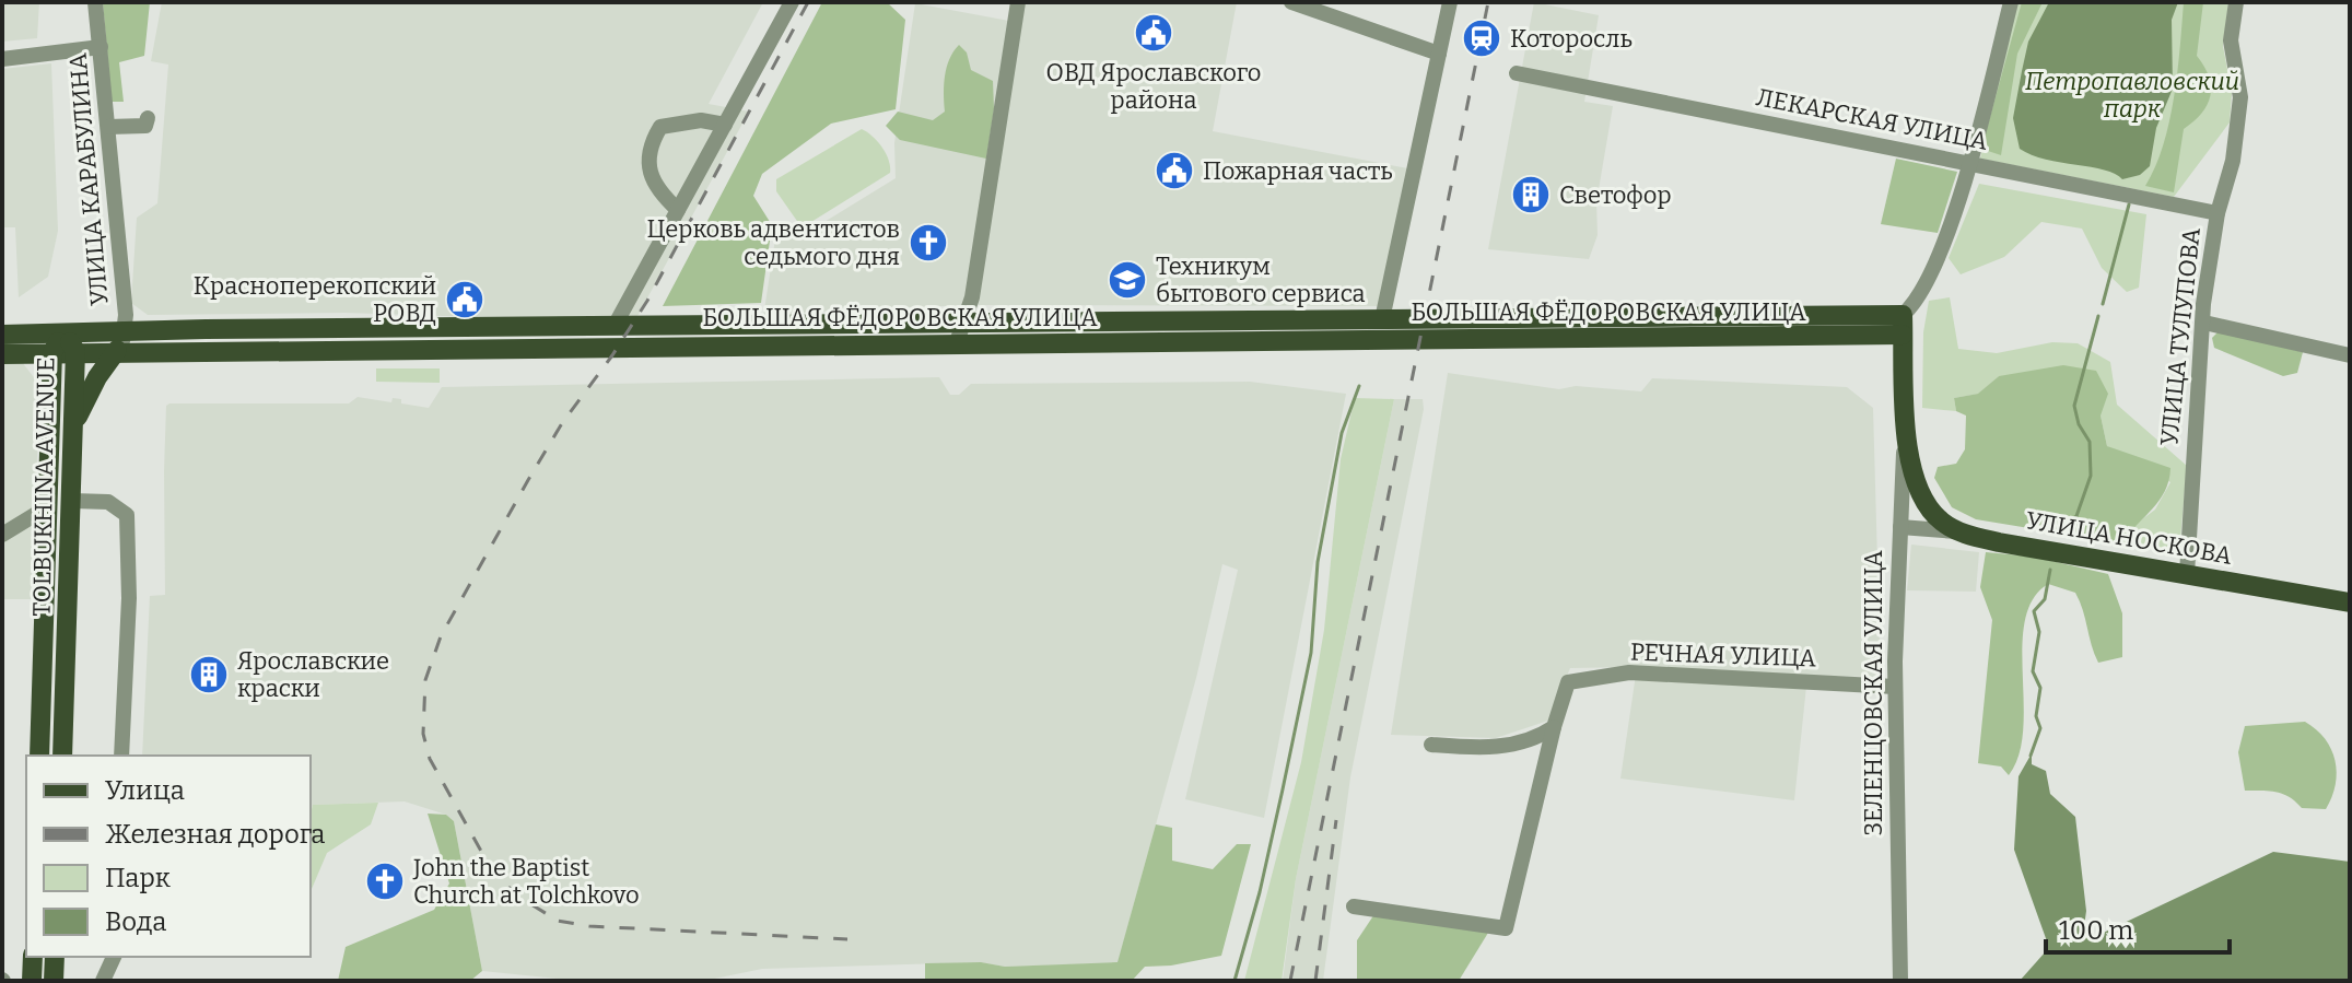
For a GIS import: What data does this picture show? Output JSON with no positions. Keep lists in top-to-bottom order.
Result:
{
  "streets": {
    "main road": [
      "БОЛЬШАЯ ФЁДОРОВСКАЯ УЛИЦА",
      "TOLBUKHINA AVENUE",
      "УЛИЦА НОСКОВА",
      "ЗЕЛЕНЦОВСКАЯ УЛИЦА"
    ],
    "street": [
      "ЛЕКАРСКАЯ УЛИЦА",
      "УЛИЦА КАРАБУЛИНА",
      "УЛИЦА ТУЛУПОВА",
      "РЕЧНАЯ УЛИЦА"
    ]
  },
  "crossings": [
    ["ЛЕКАРСКАЯ УЛИЦА", "УЛИЦА ТУЛУПОВА"],
    ["УЛИЦА КАРАБУЛИНА", "БОЛЬШАЯ ФЁДОРОВСКАЯ УЛИЦА"],
    ["БОЛЬШАЯ ФЁДОРОВСКАЯ УЛИЦА", "TOLBUKHINA AVENUE"],
    ["БОЛЬШАЯ ФЁДОРОВСКАЯ УЛИЦА", "ЗЕЛЕНЦОВСКАЯ УЛИЦА"],
    ["УЛИЦА ТУЛУПОВА", "УЛИЦА НОСКОВА"],
    ["УЛИЦА НОСКОВА", "ЗЕЛЕНЦОВСКАЯ УЛИЦА"],
    ["РЕЧНАЯ УЛИЦА", "ЗЕЛЕНЦОВСКАЯ УЛИЦА"]
  ],
  "parks": ["Петропавловский парк"],
  "places": {
    "public building": ["ОВД Ярославского района", "Пожарная часть", "Красноперекопский РОВД"],
    "station": ["Которосль"],
    "building": ["Светофор", "Ярославские краски"],
    "church": ["Церковь адвентистов седьмого дня", "John the Baptist Church at Tolchkovo"],
    "school or university": ["Техникум бытового сервиса"]
  },
  "legend": [
    "Улица",
    "Железная дорога",
    "Парк",
    "Вода"
  ],
  "scale_bar": "100 m"
}
